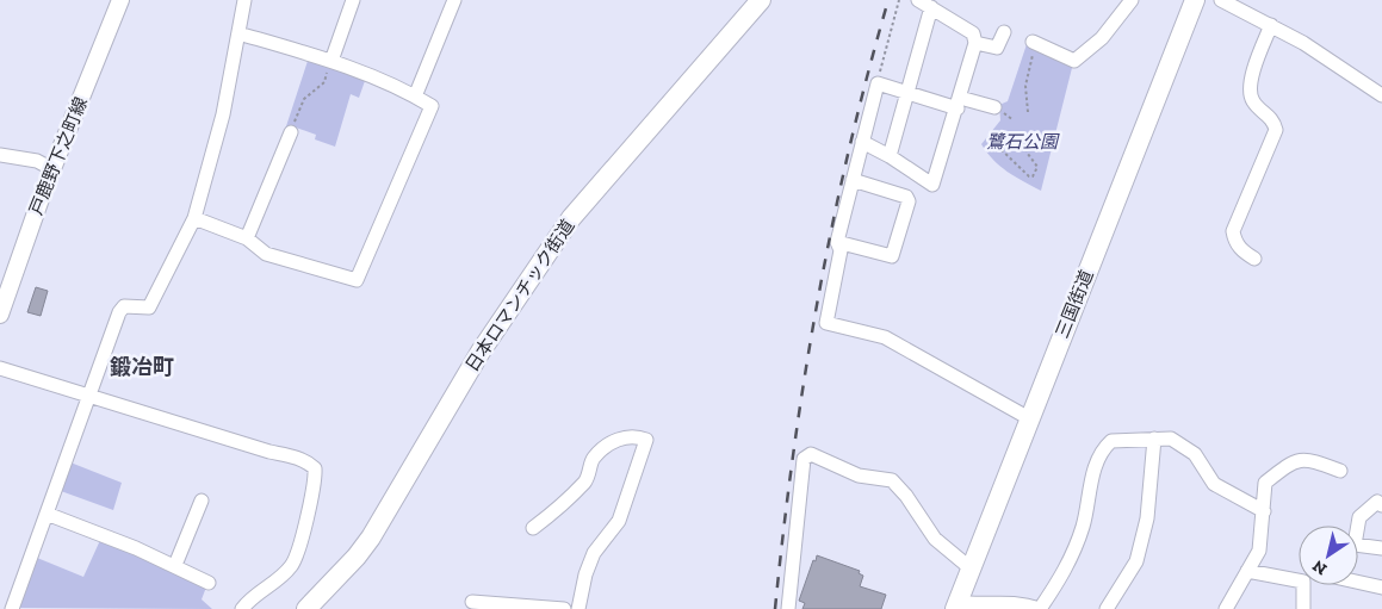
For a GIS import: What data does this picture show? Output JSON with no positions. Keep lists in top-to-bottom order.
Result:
{
  "streets": {
    "highway": ["日本ロマンチック街道", "三国街道"],
    "main road": ["戸鹿野下之町線"]
  },
  "districts": ["鍛冶町"],
  "parks": ["鷺石公園"],
  "north": "bottom left"
}
